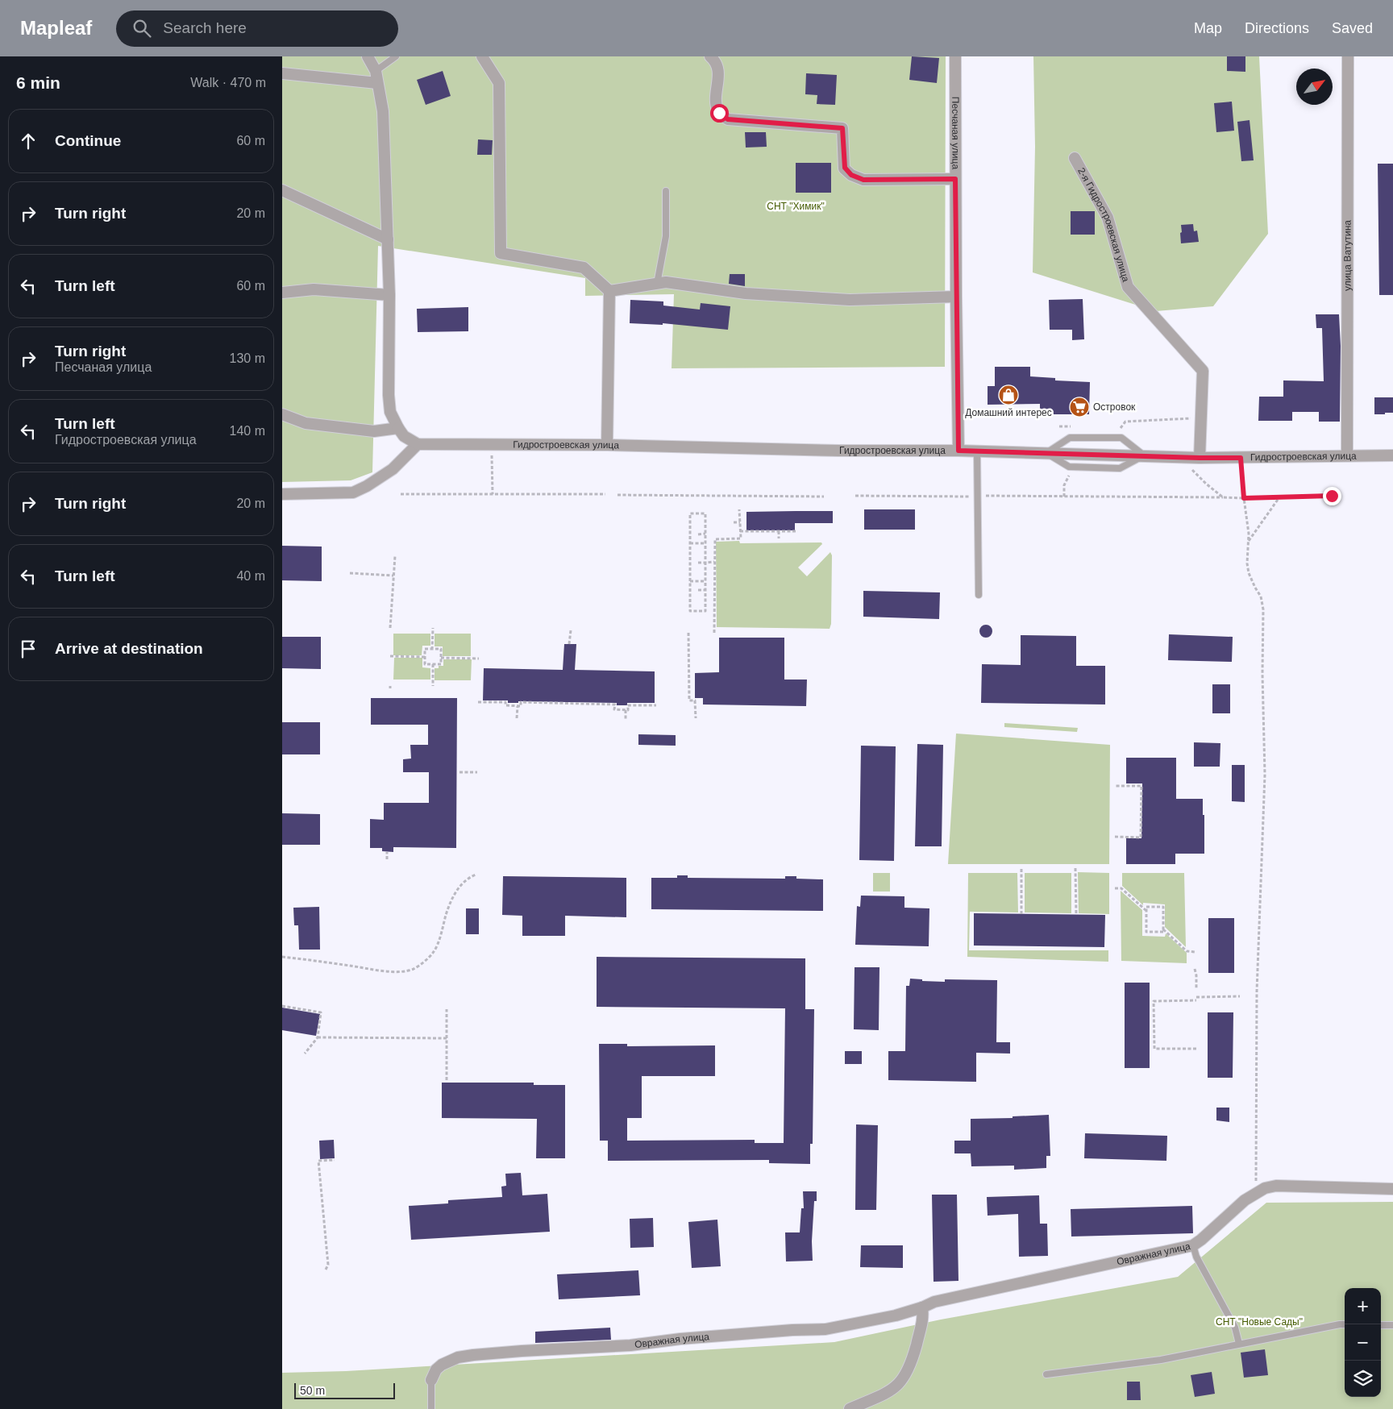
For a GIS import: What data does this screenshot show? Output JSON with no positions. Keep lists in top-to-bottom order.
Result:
{
  "streets": {
    "street": [
      "Песчаная улица",
      "2-я Гидростроевская улица",
      "улица Ватутина",
      "Гидростроевская улица",
      "Овражная улица"
    ]
  },
  "crossings": [
    ["Песчаная улица", "Гидростроевская улица"],
    ["2-я Гидростроевская улица", "Гидростроевская улица"],
    ["улица Ватутина", "Гидростроевская улица"]
  ],
  "parks": ["СНТ \"Химик\"", "СНТ \"Новые Сады\""],
  "places": {
    "shop": ["Домашний интерес"],
    "supermarket": ["Островок"]
  },
  "scale_bar": "50 m",
  "north": "top right",
  "page": {
    "header": "Mapleaf",
    "search": "Search here",
    "nav": ["Map", "Directions", "Saved"],
    "heading": ["6 min", "Walk · 470 m"],
    "list": [
      ["Continue", "60 m"],
      ["Turn right", "20 m"],
      ["Turn left", "60 m"],
      ["Turn right", "Песчаная улица", "130 m"],
      ["Turn left", "Гидростроевская улица", "140 m"],
      ["Turn right", "20 m"],
      ["Turn left", "40 m"],
      "Arrive at destination"
    ],
    "map_buttons": ["+", "−"],
    "scale": "50 m"
  }
}
